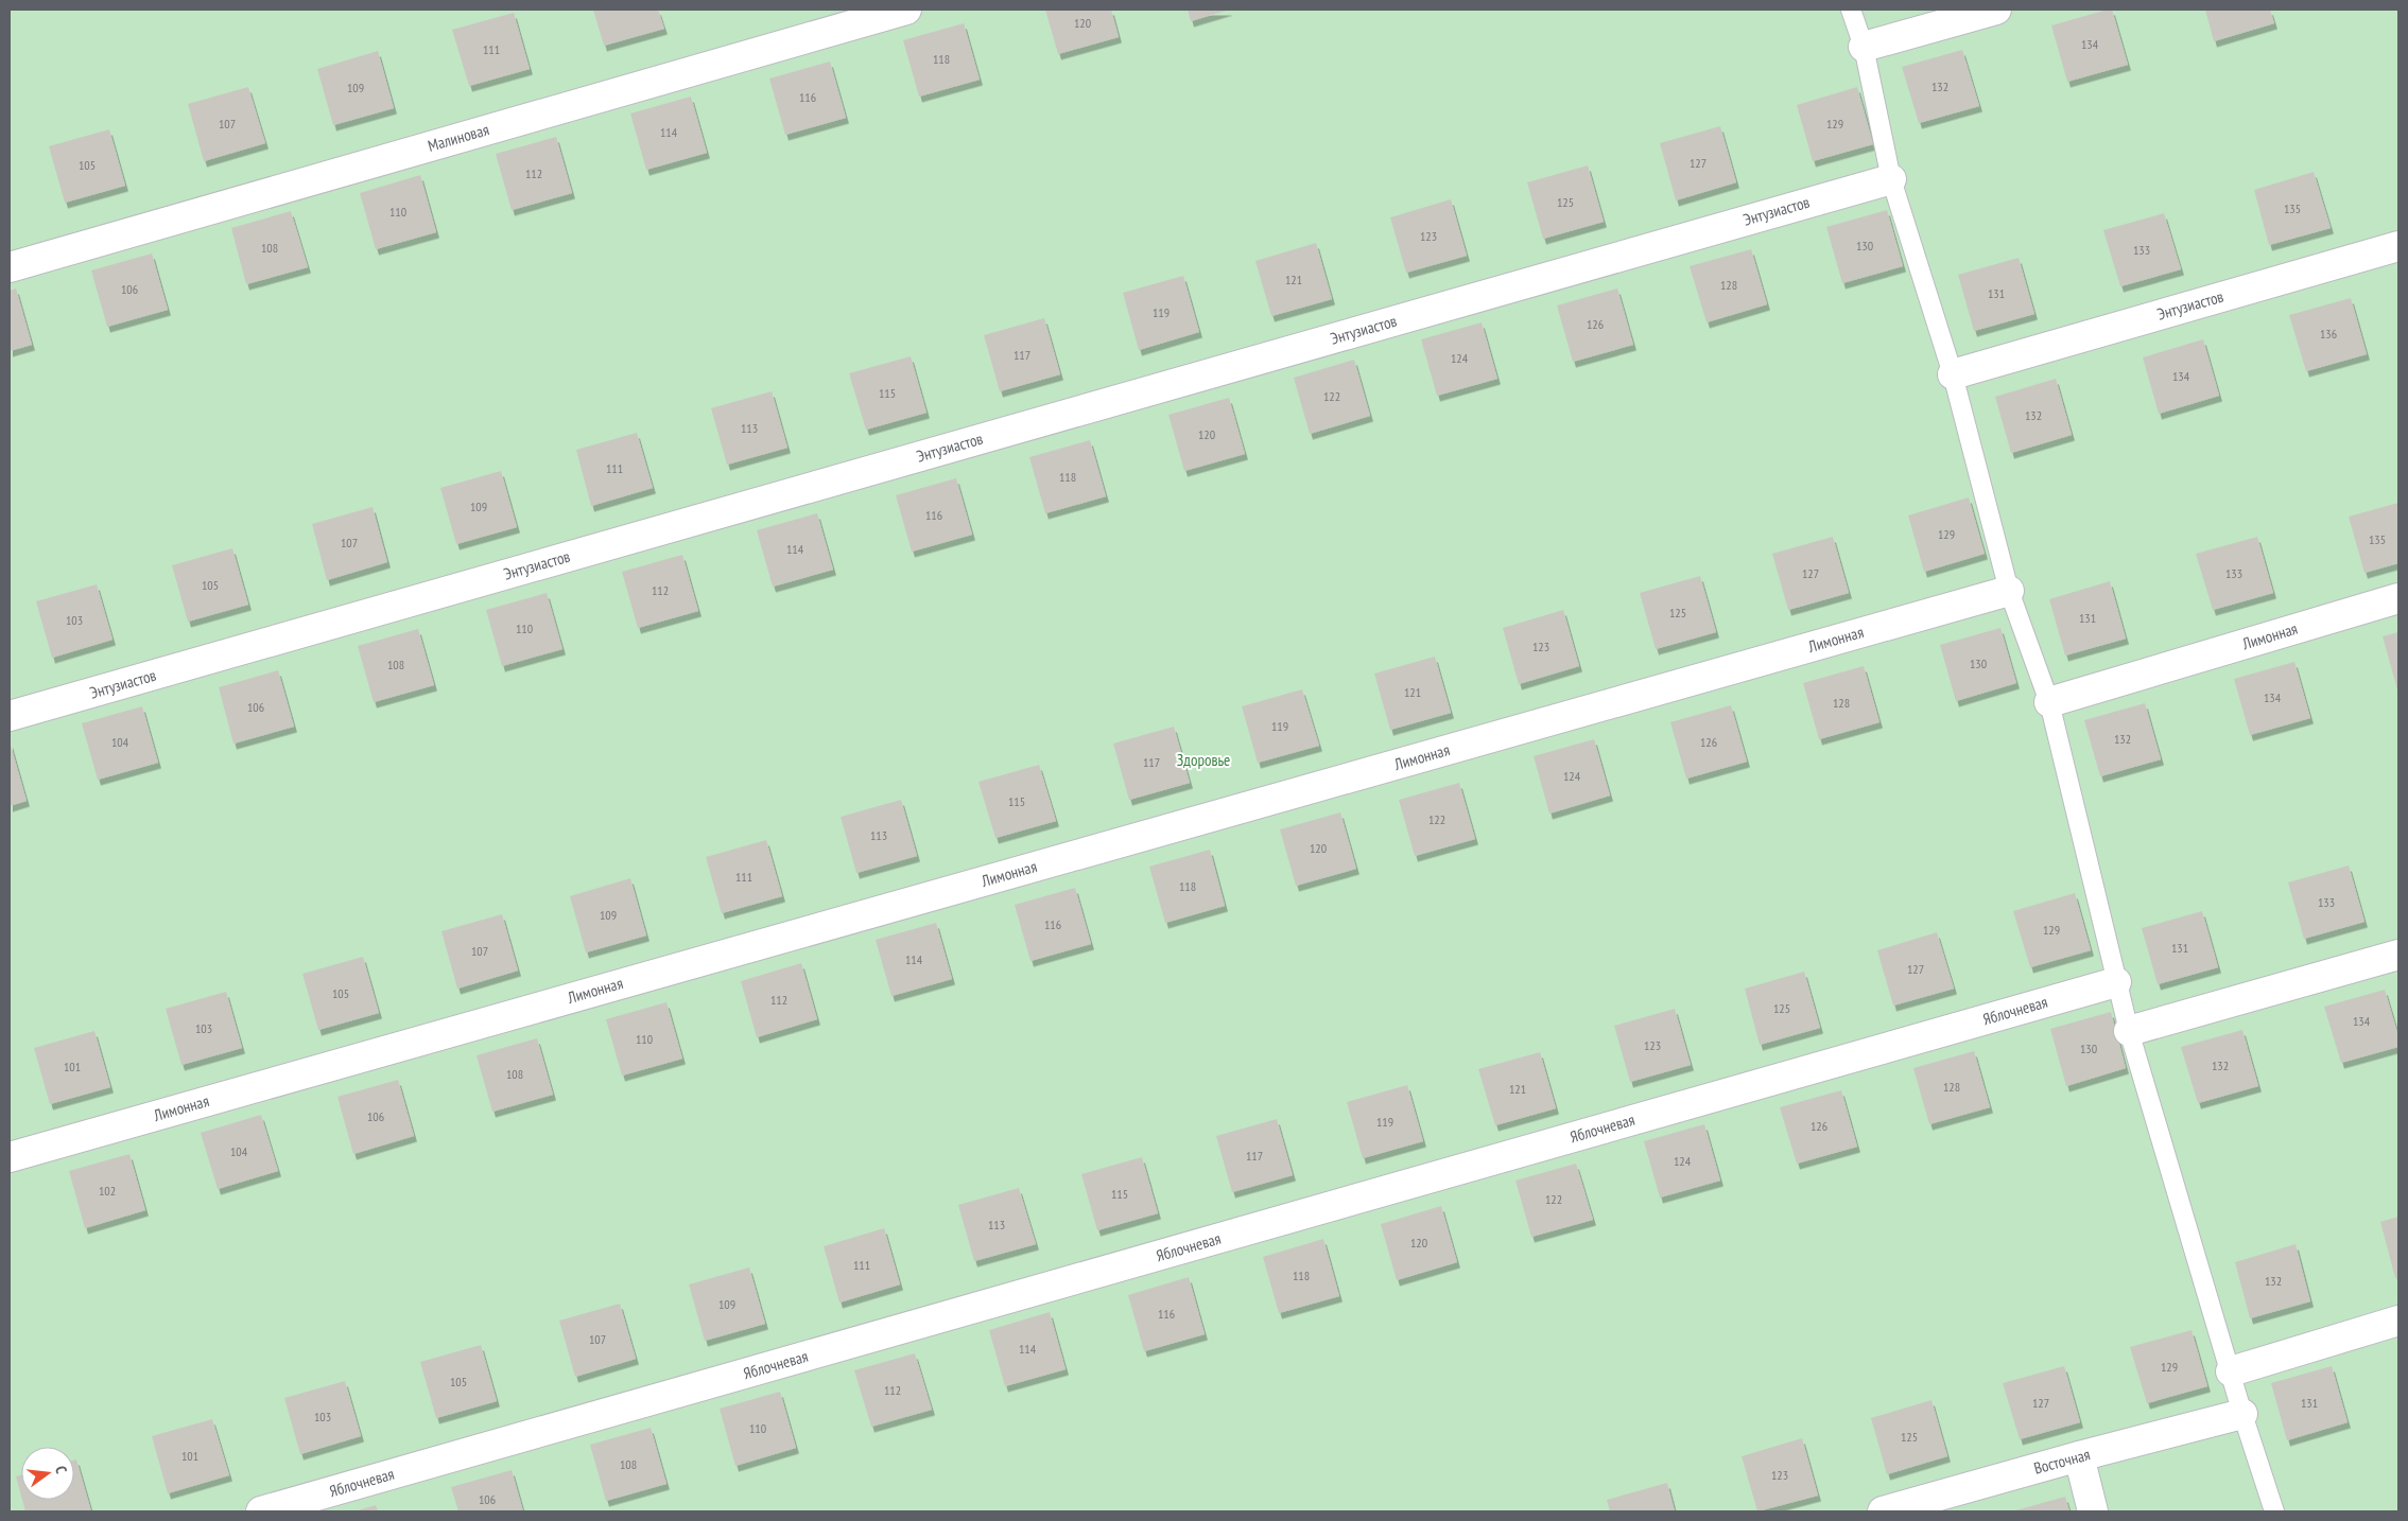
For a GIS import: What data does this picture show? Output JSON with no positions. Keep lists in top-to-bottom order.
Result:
{
  "streets": {
    "street": [
      "Малиновая",
      "Энтузиастов",
      "Лимонная",
      "Яблочневая",
      "Восточная"
    ]
  },
  "parks": ["Здоровье"],
  "house_numbers": [
    "120",
    "134",
    "111",
    "118",
    "132",
    "109",
    "116",
    "107",
    "129",
    "114",
    "127",
    "105",
    "112",
    "125",
    "135",
    "110",
    "123",
    "130",
    "108",
    "133",
    "121",
    "128",
    "106",
    "131",
    "119",
    "126",
    "136",
    "117",
    "124",
    "134",
    "115",
    "122",
    "132",
    "113",
    "120",
    "111",
    "118",
    "109",
    "116",
    "129",
    "135",
    "107",
    "114",
    "127",
    "133",
    "105",
    "112",
    "125",
    "131",
    "103",
    "110",
    "123",
    "130",
    "108",
    "121",
    "134",
    "128",
    "106",
    "119",
    "132",
    "104",
    "126",
    "117",
    "124",
    "115",
    "122",
    "113",
    "120",
    "111",
    "118",
    "133",
    "109",
    "116",
    "129",
    "131",
    "107",
    "114",
    "127",
    "105",
    "112",
    "125",
    "134",
    "103",
    "110",
    "123",
    "130",
    "132",
    "101",
    "108",
    "128",
    "121",
    "106",
    "119",
    "126",
    "104",
    "117",
    "124",
    "102",
    "115",
    "122",
    "113",
    "120",
    "111",
    "118",
    "132",
    "109",
    "116",
    "107",
    "114",
    "129",
    "105",
    "112",
    "127",
    "131",
    "103",
    "110",
    "125",
    "101",
    "108",
    "123",
    "106"
  ],
  "north": "right"
}
